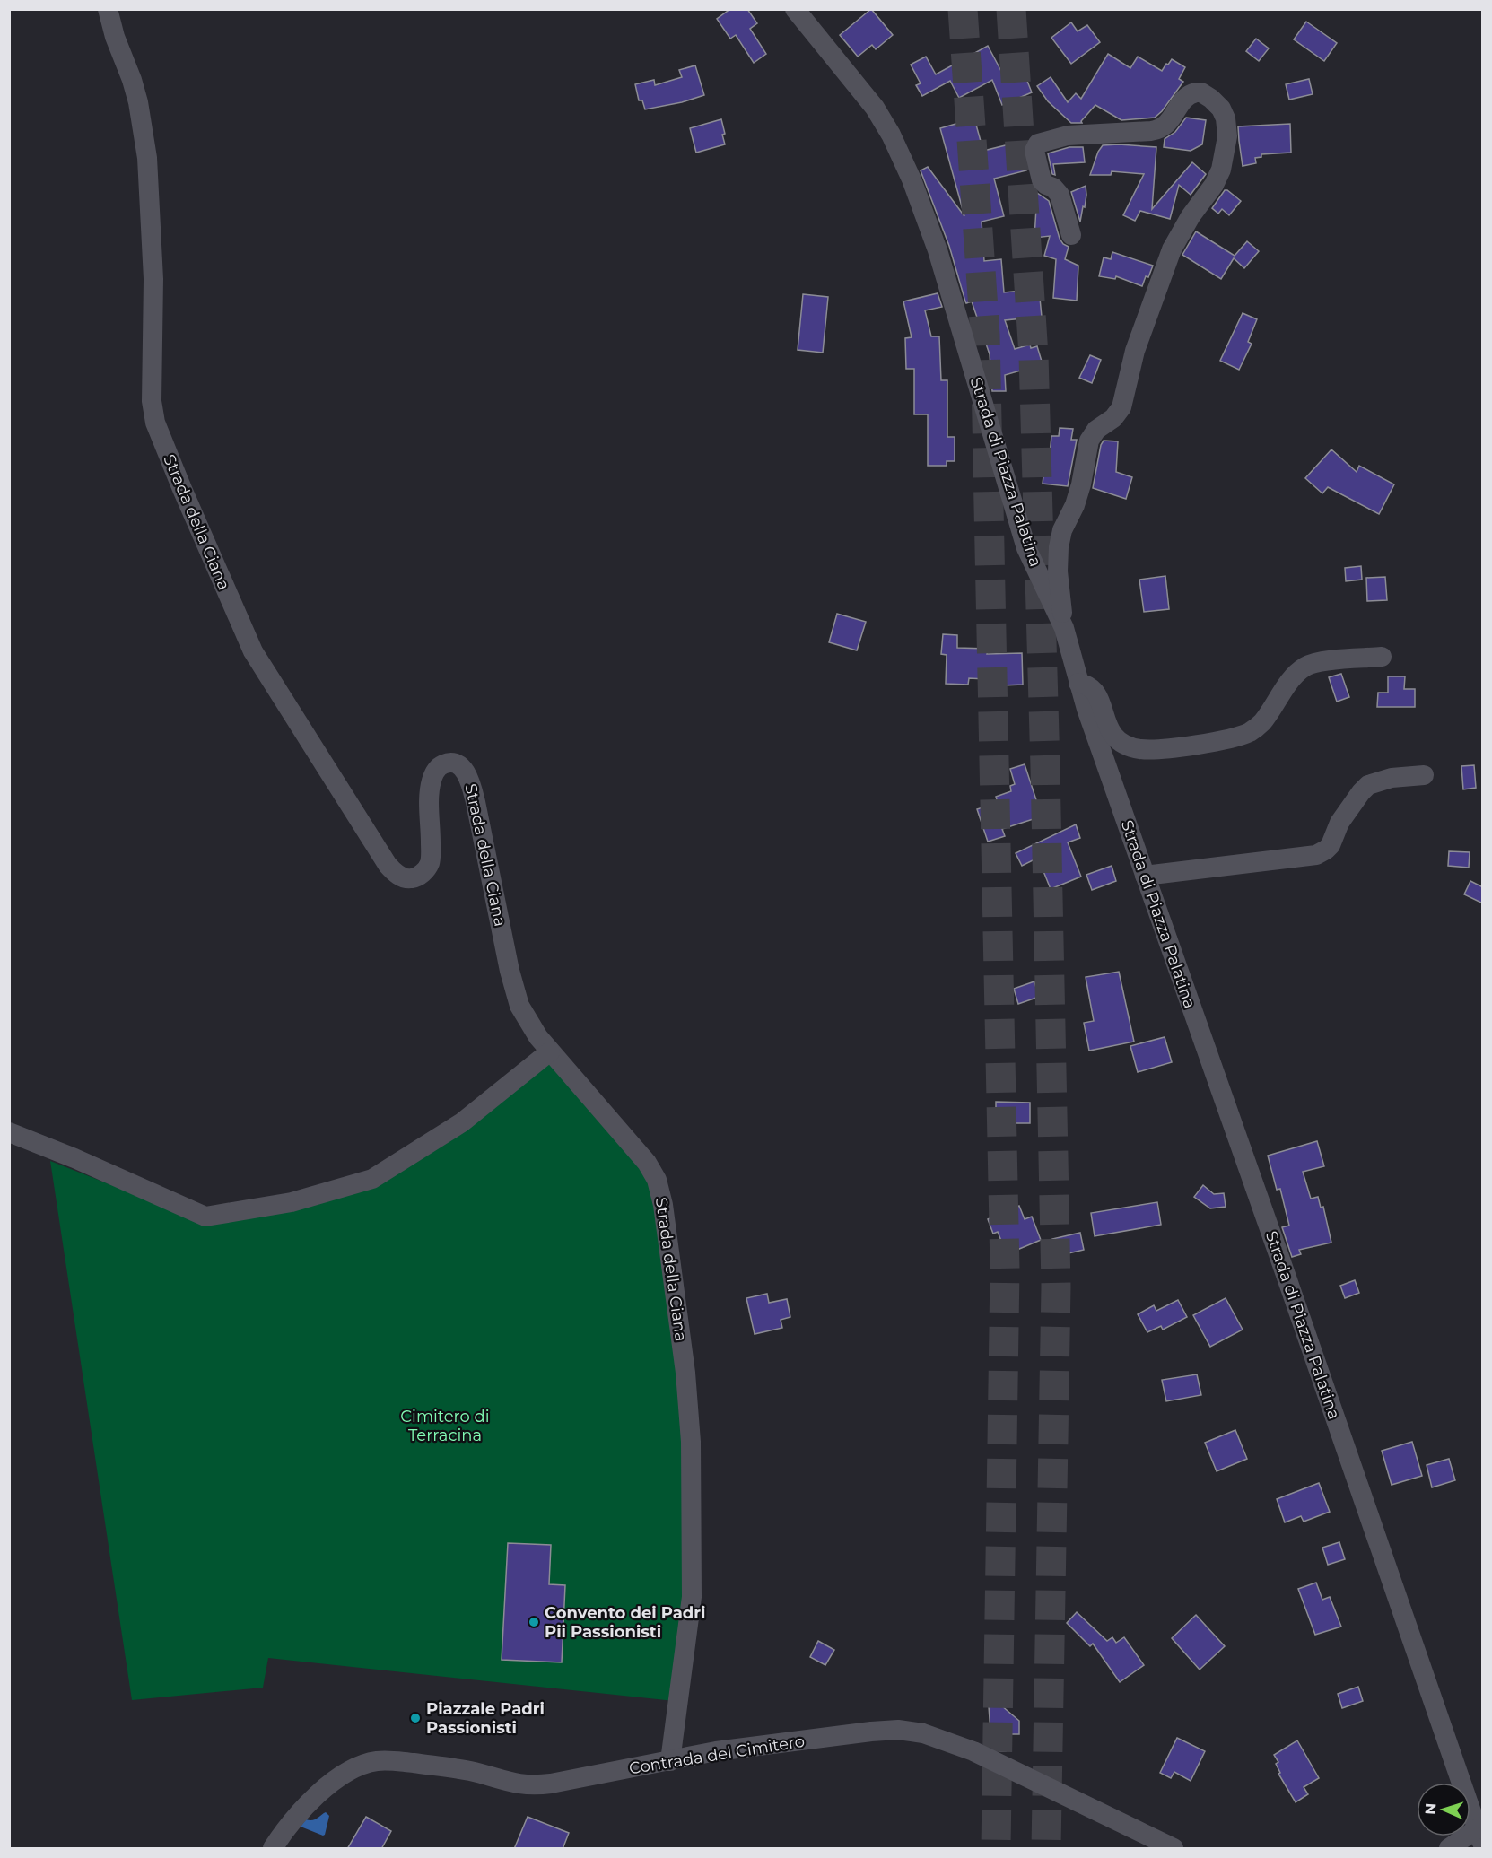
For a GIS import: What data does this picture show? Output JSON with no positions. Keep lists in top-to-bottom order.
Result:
{
  "streets": {
    "street": ["Strada di Piazza Palatina", "Strada della Ciana", "Contrada del Cimitero"]
  },
  "crossings": [
    ["Strada della Ciana", "Contrada del Cimitero"]
  ],
  "parks": ["Cimitero di Terracina"],
  "places": ["Convento dei Padri Pii Passionisti", "Piazzale Padri Passionisti"],
  "north": "left"
}
